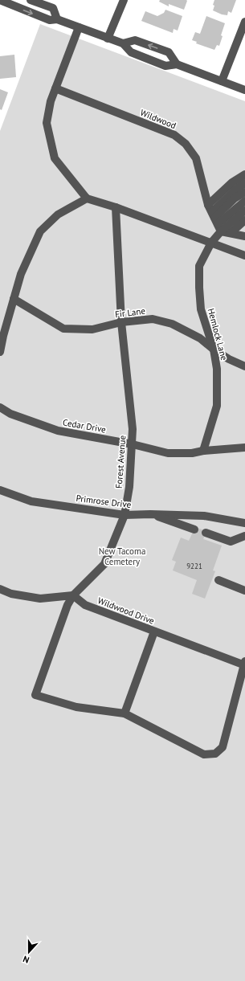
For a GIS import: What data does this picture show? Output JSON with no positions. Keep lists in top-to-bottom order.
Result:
{
  "streets": {
    "street": [
      "Wildwood",
      "Fir Lane",
      "Hemlock Lane",
      "Cedar Drive",
      "Forest Avenue",
      "Primrose Drive",
      "Wildwood Drive"
    ]
  },
  "crossings": [
    ["Fir Lane", "Hemlock Lane"],
    ["Fir Lane", "Forest Avenue"],
    ["Hemlock Lane", "Cedar Drive"],
    ["Cedar Drive", "Forest Avenue"],
    ["Forest Avenue", "Primrose Drive"],
    ["Forest Avenue", "Wildwood Drive"]
  ],
  "parks": ["New Tacoma Cemetery"],
  "house_numbers": ["9221"],
  "north": "bottom"
}
